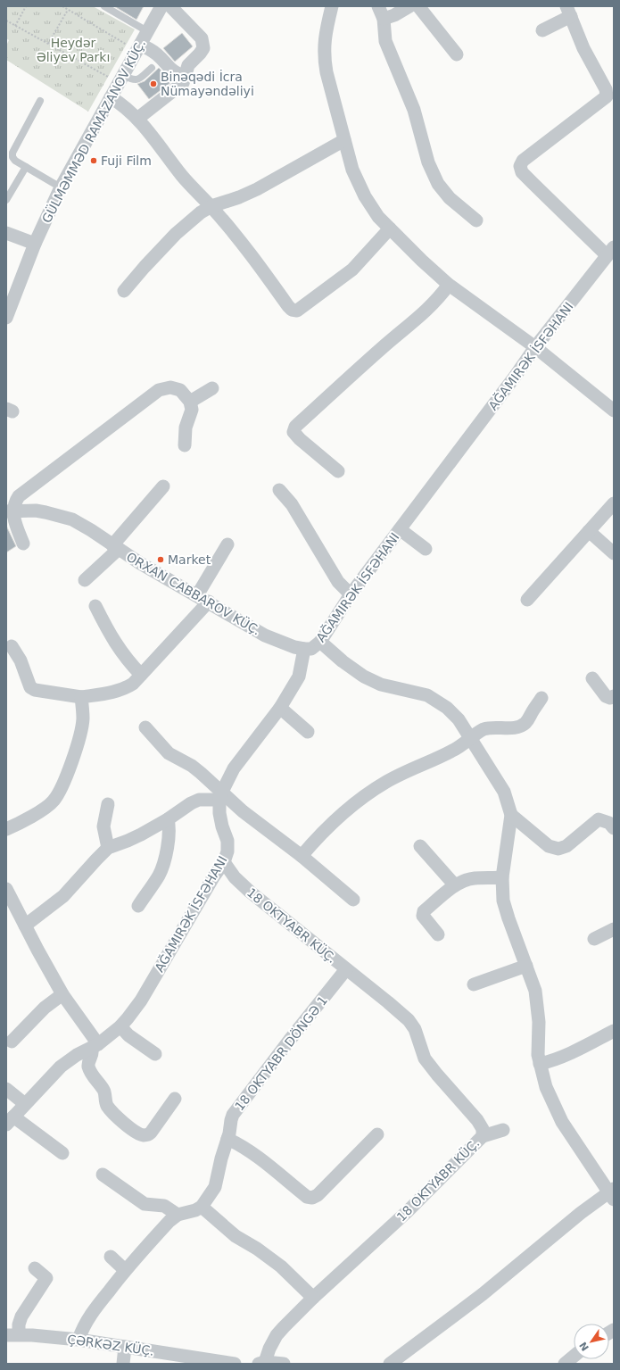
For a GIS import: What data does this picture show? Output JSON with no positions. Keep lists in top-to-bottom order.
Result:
{
  "streets": {
    "street": [
      "GÜLMƏMMƏD RAMAZANOV KÜÇ.",
      "AĞAMIRƏK İSFƏHANI",
      "ORXAN CABBAROV KÜÇ.",
      "18 OKTYABR KÜÇ.",
      "18 OKTYABR DÖNGƏ 1",
      "ÇƏRKƏZ KÜÇ."
    ]
  },
  "crossings": [
    ["AĞAMIRƏK İSFƏHANI", "ORXAN CABBAROV KÜÇ."],
    ["AĞAMIRƏK İSFƏHANI", "18 OKTYABR KÜÇ."],
    ["18 OKTYABR KÜÇ.", "18 OKTYABR DÖNGƏ 1"]
  ],
  "parks": ["Heydər Əliyev Parkı"],
  "places": ["Binəqədi İcra Nümayəndəliyi", "Fuji Film", "Market"],
  "north": "bottom left"
}
